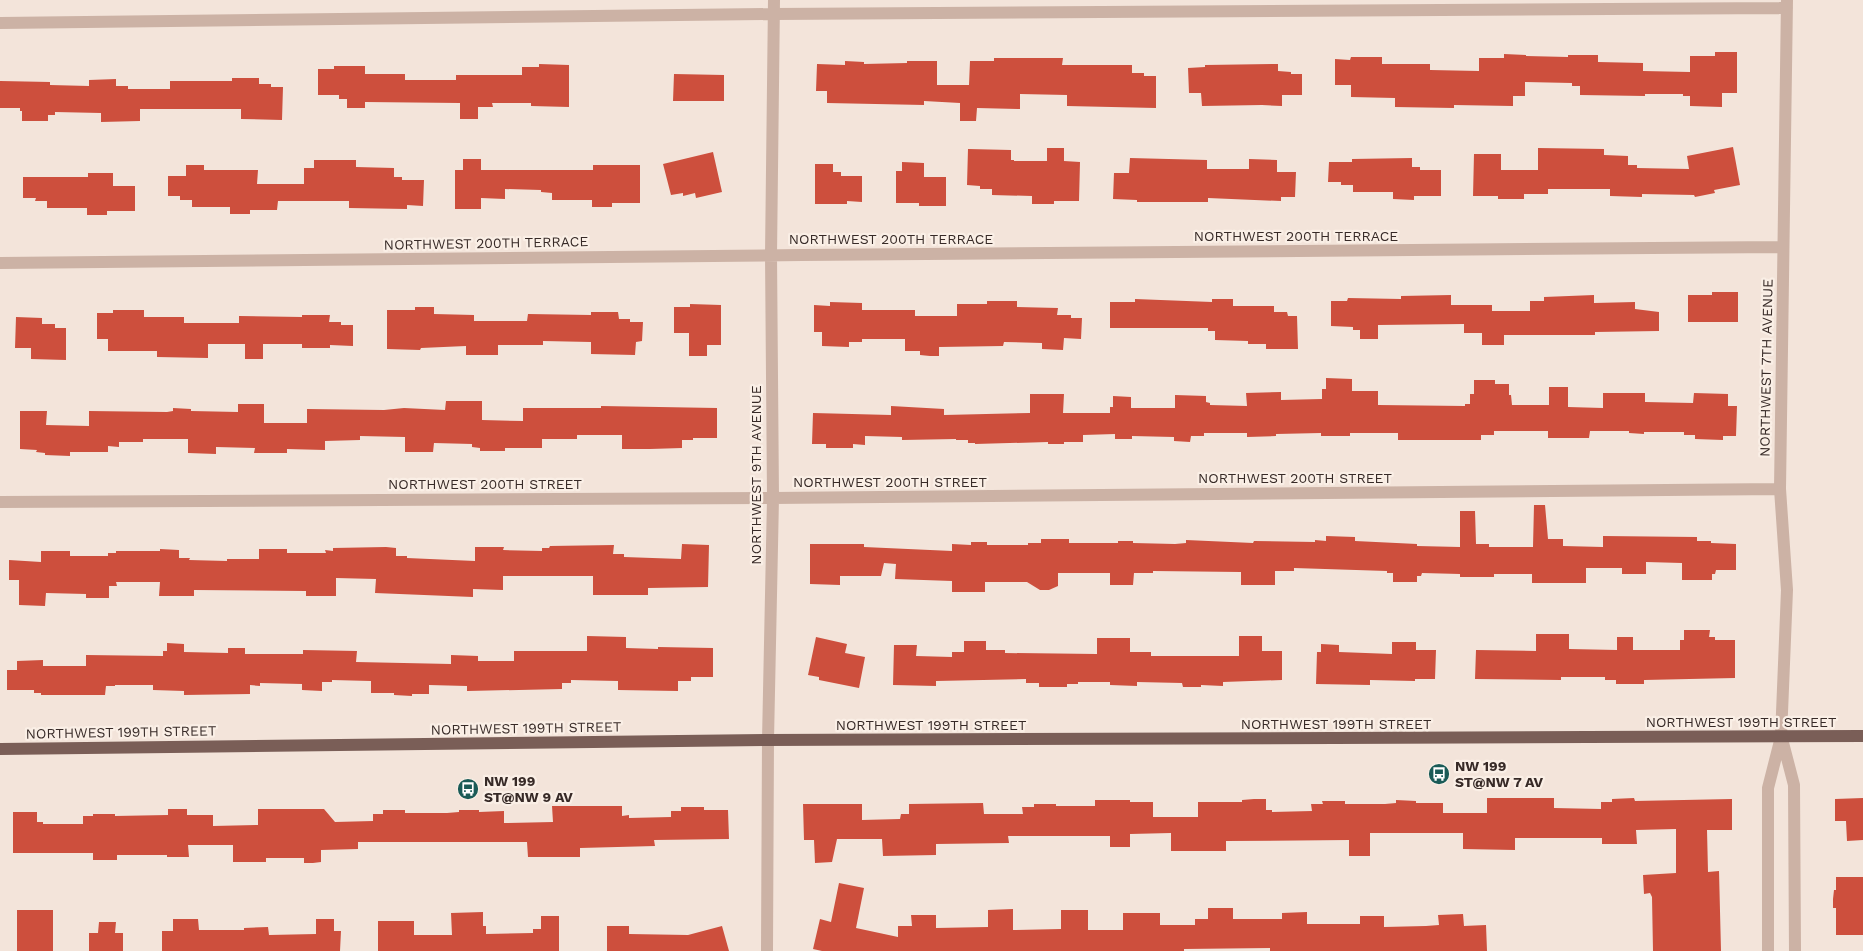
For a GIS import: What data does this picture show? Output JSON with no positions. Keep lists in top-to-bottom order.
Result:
{
  "streets": {
    "main road": ["NORTHWEST 199TH STREET"],
    "street": [
      "NORTHWEST 200TH TERRACE",
      "NORTHWEST 7TH AVENUE",
      "NORTHWEST 9TH AVENUE",
      "NORTHWEST 200TH STREET"
    ]
  },
  "crossings": [
    ["NORTHWEST 200TH TERRACE", "NORTHWEST 7TH AVENUE"],
    ["NORTHWEST 200TH TERRACE", "NORTHWEST 9TH AVENUE"],
    ["NORTHWEST 7TH AVENUE", "NORTHWEST 200TH STREET"],
    ["NORTHWEST 7TH AVENUE", "NORTHWEST 199TH STREET"],
    ["NORTHWEST 9TH AVENUE", "NORTHWEST 200TH STREET"],
    ["NORTHWEST 9TH AVENUE", "NORTHWEST 199TH STREET"]
  ],
  "places": {
    "bus stop": ["NW 199 ST@NW 7 AV", "NW 199 ST@NW 9 AV"]
  }
}
